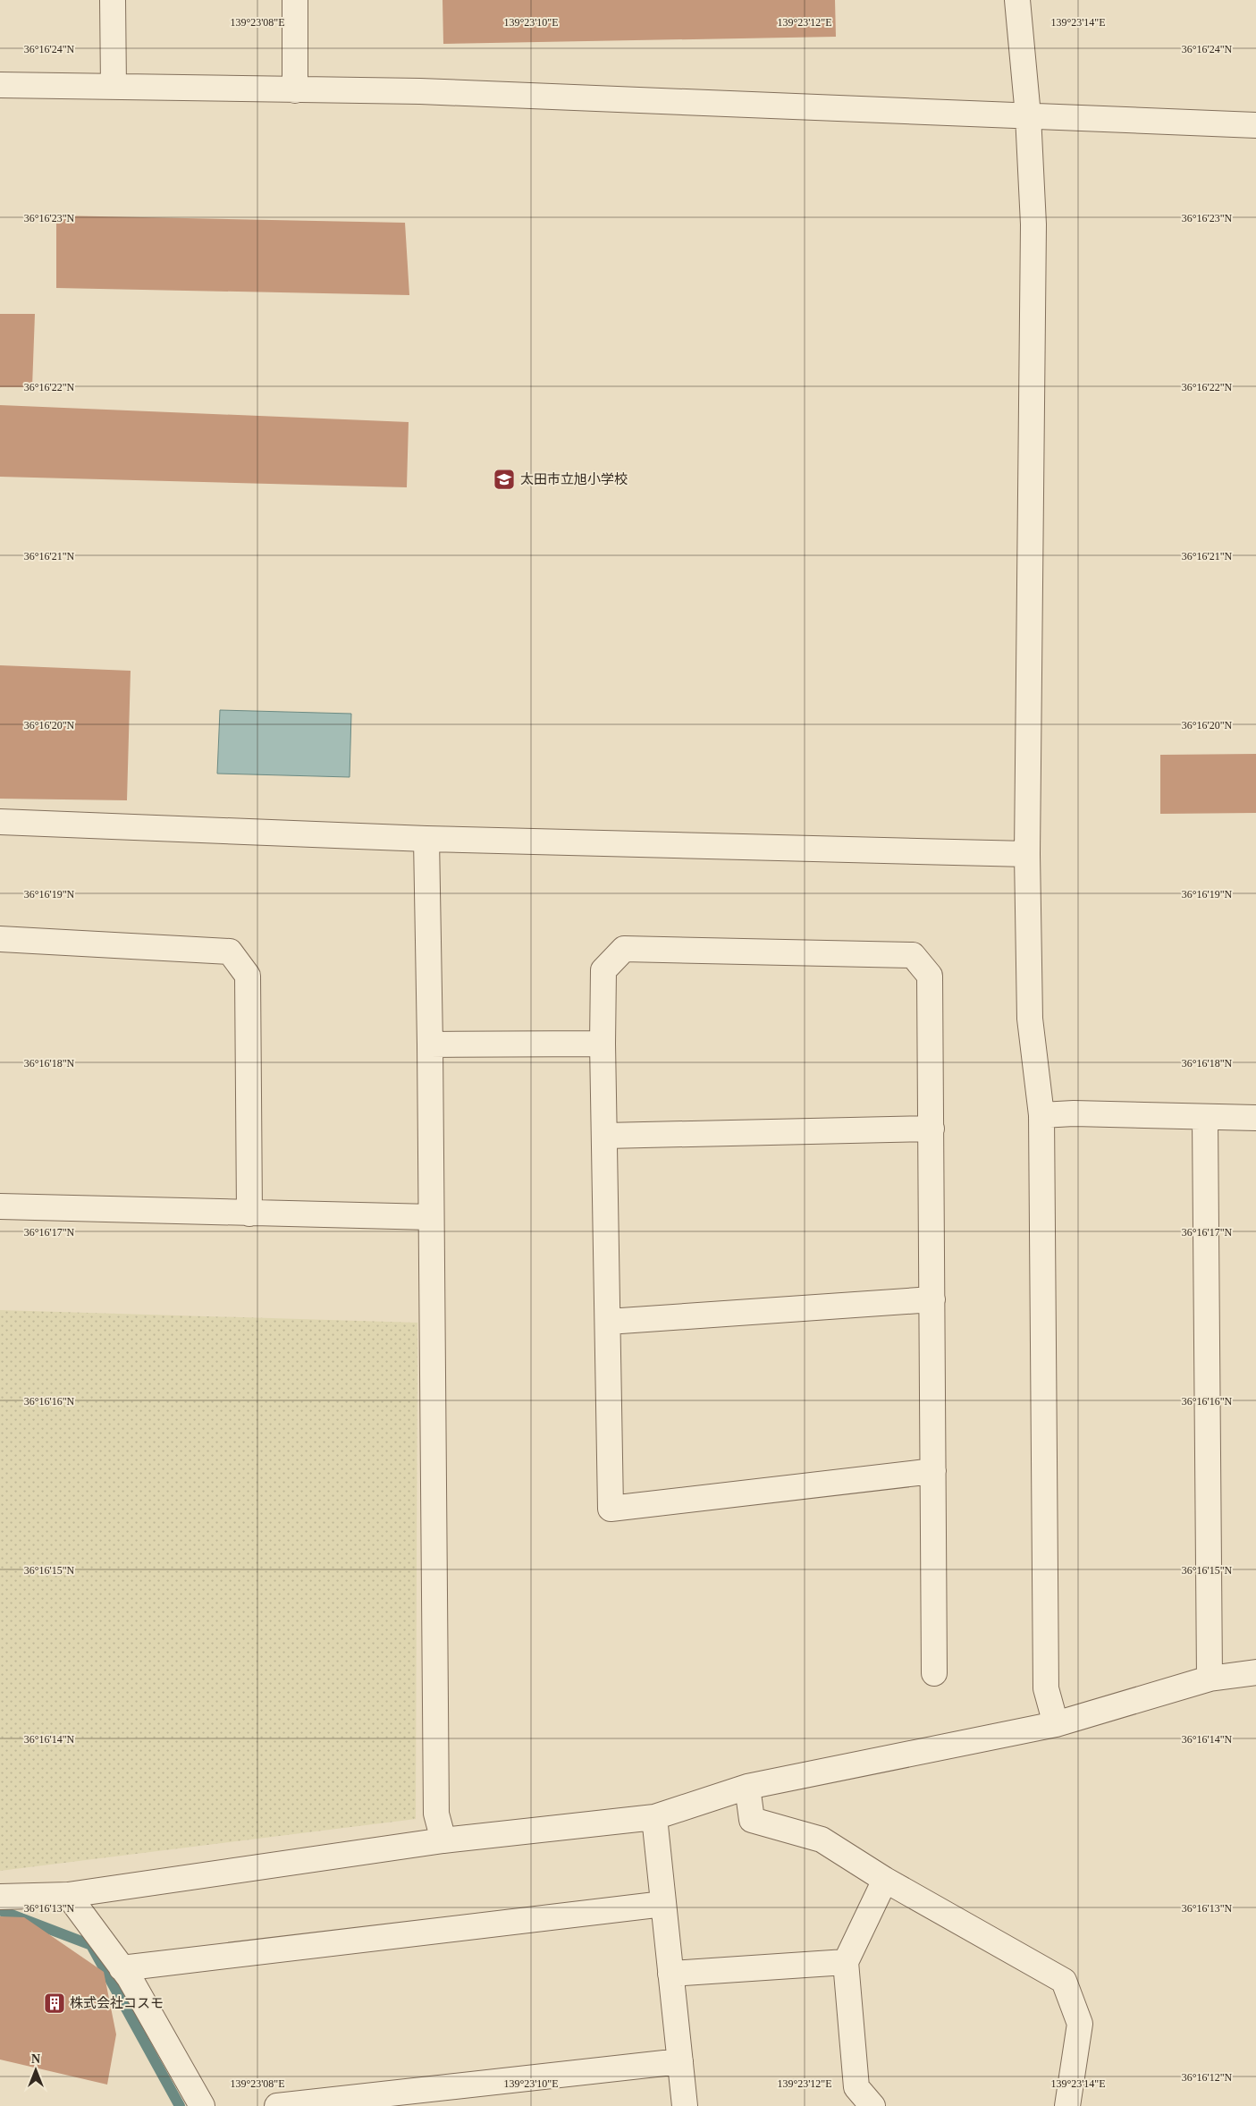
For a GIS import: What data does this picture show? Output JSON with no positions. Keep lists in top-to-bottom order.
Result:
{
  "places": {
    "school or university": ["太田市立旭小学校"],
    "building": ["株式会社コスモ"]
  },
  "north": "top",
  "coordinates": [
    "139°23'08\"E",
    "139°23'10\"E",
    "139°23'12\"E",
    "139°23'14\"E",
    "36°16'24\"N",
    "36°16'23\"N",
    "36°16'22\"N",
    "36°16'21\"N",
    "36°16'20\"N",
    "36°16'19\"N",
    "36°16'18\"N",
    "36°16'17\"N",
    "36°16'16\"N",
    "36°16'15\"N",
    "36°16'14\"N",
    "36°16'13\"N",
    "36°16'12\"N"
  ]
}
